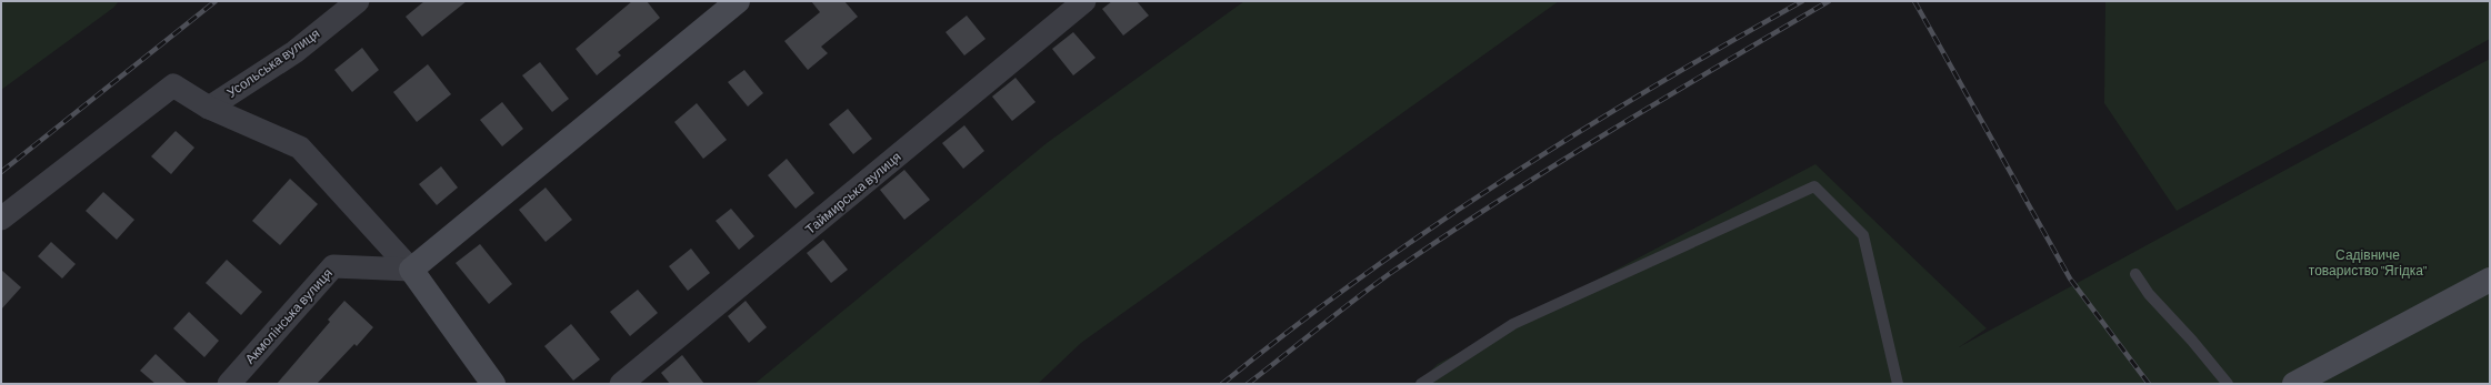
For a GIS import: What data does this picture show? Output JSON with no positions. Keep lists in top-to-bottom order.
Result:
{
  "streets": {
    "street": ["Усольська вулиця", "Таймирська вулиця", "Акмолiнська вулиця"]
  },
  "parks": ["Садівниче товариство \"Ягідка\""]
}
